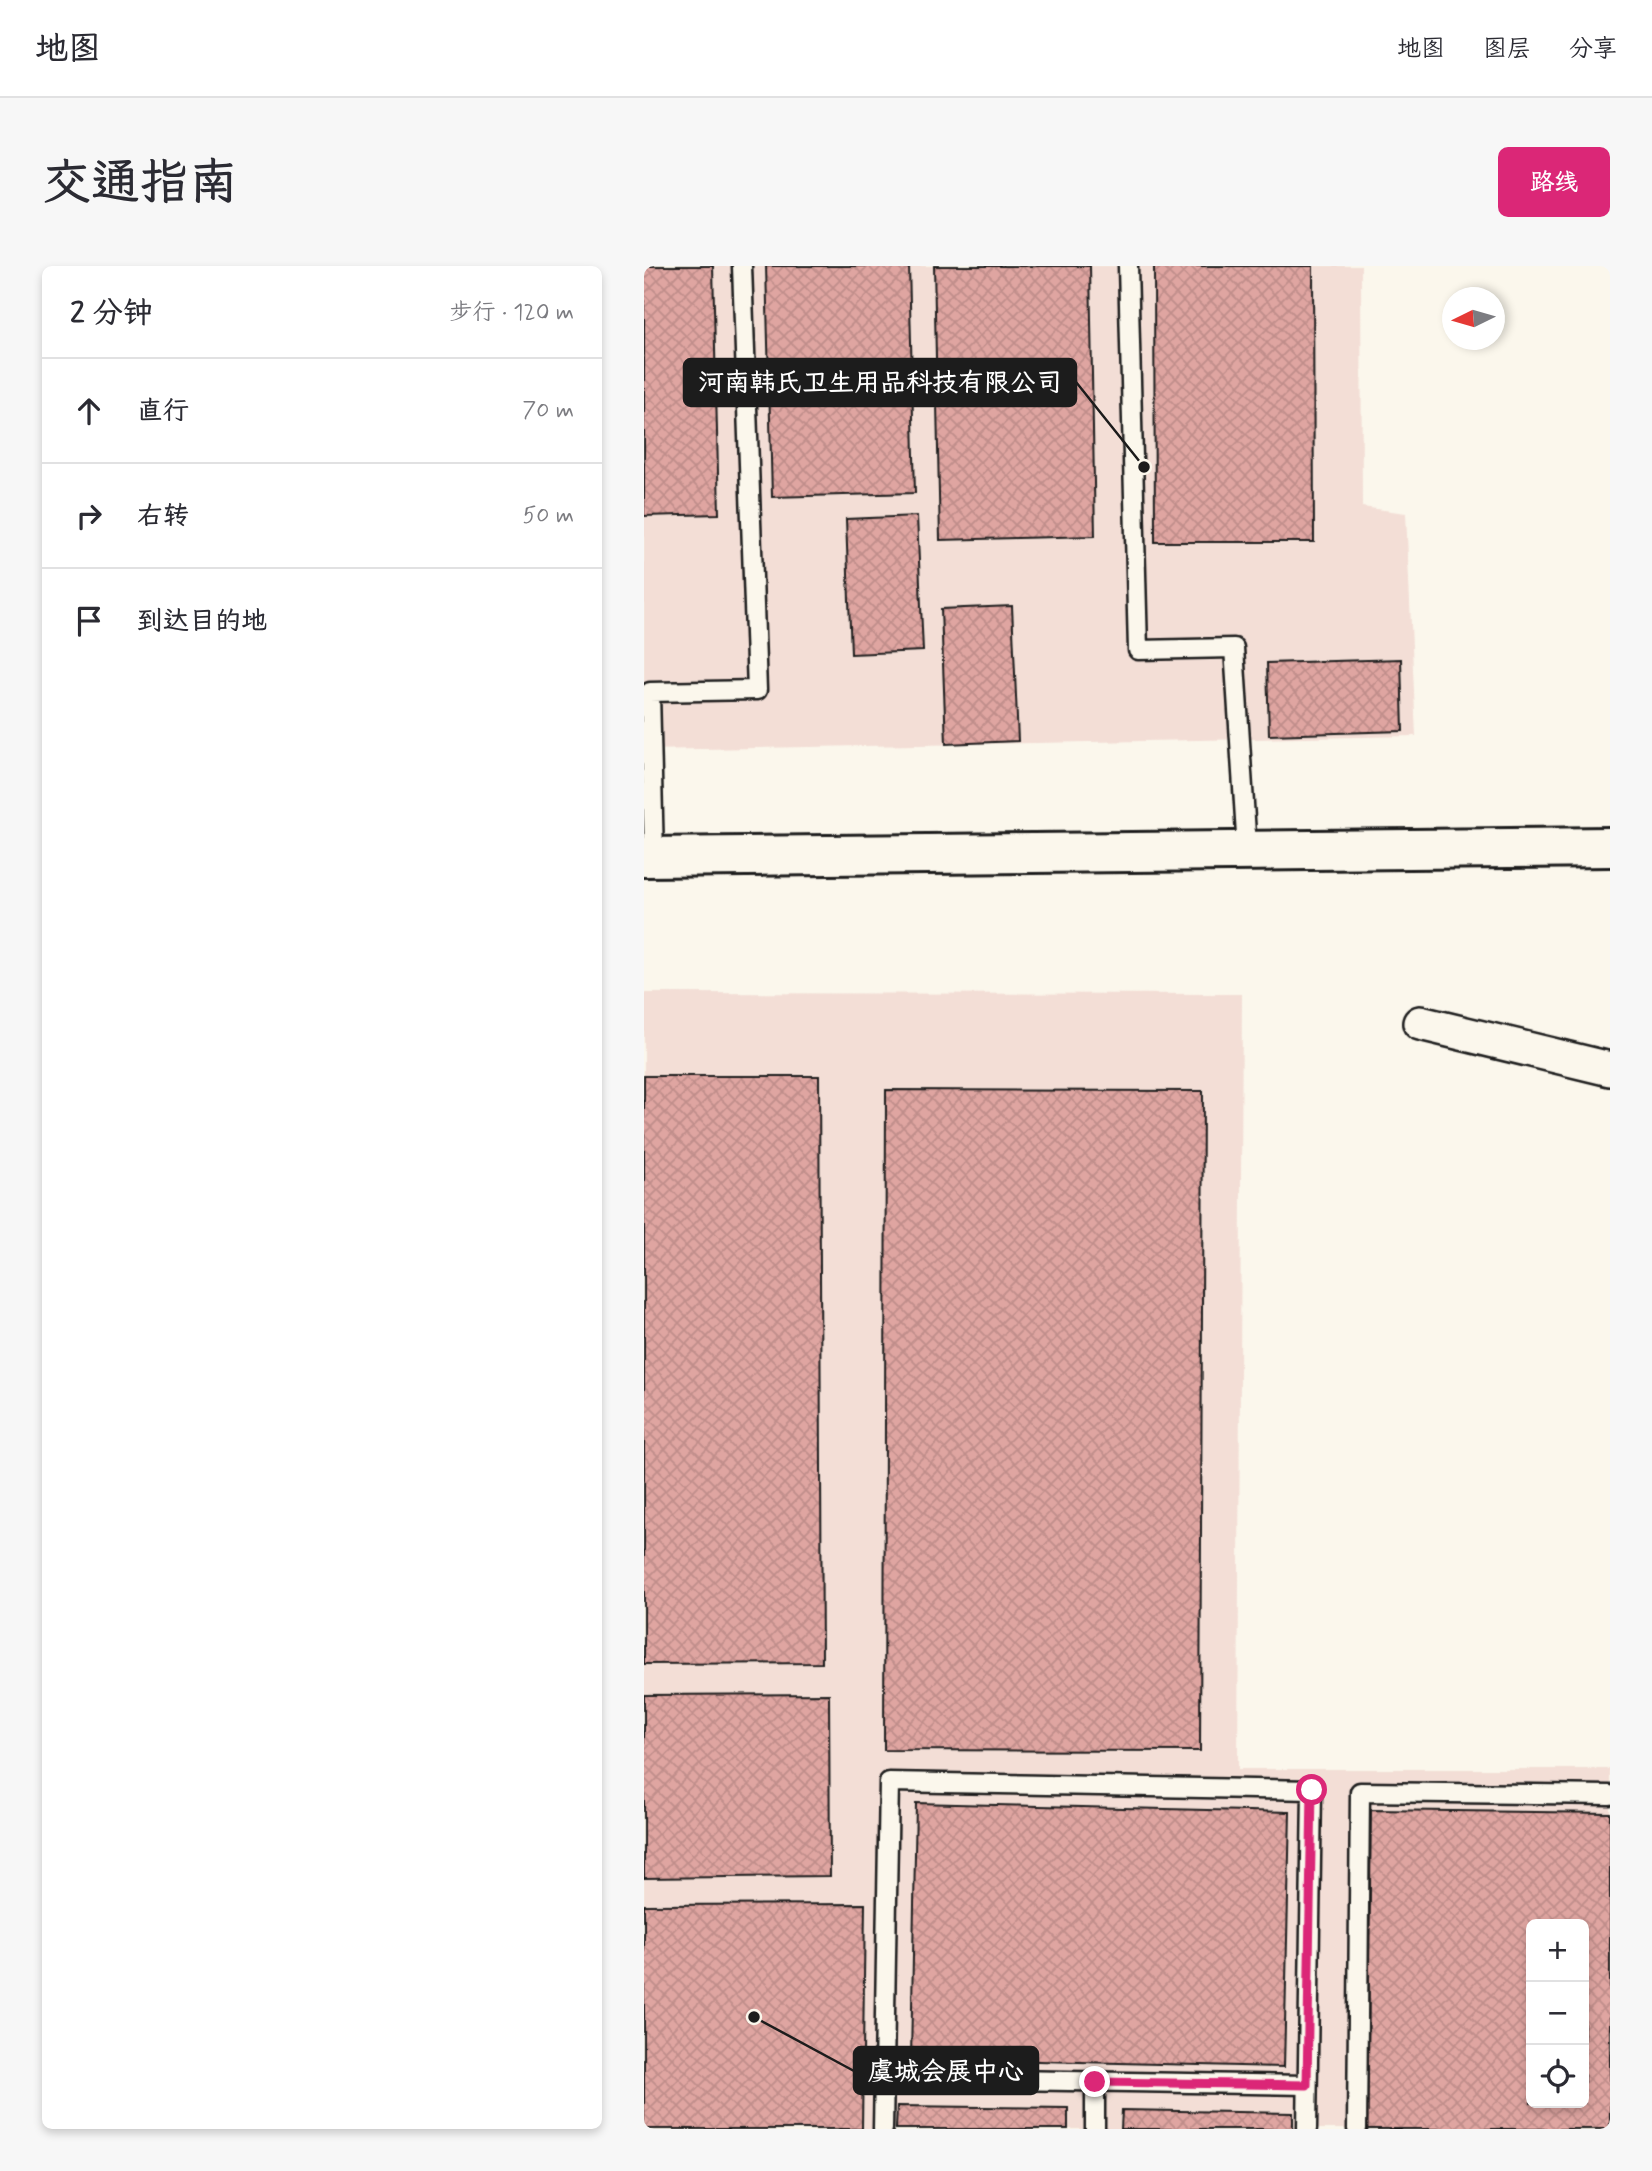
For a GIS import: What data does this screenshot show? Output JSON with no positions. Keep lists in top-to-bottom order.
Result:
{
  "places": ["河南韩氏卫生用品科技有限公司", "虞城会展中心"],
  "north": "left",
  "page": {
    "header": "地图",
    "nav": ["地图", "图层", "分享"],
    "title": "交通指南",
    "buttons": "路线",
    "heading": ["2 分钟", "步行 · 120 m"],
    "list": [
      ["直行", "70 m"],
      ["右转", "50 m"],
      "到达目的地"
    ],
    "map_buttons": ["+", "−"]
  }
}
